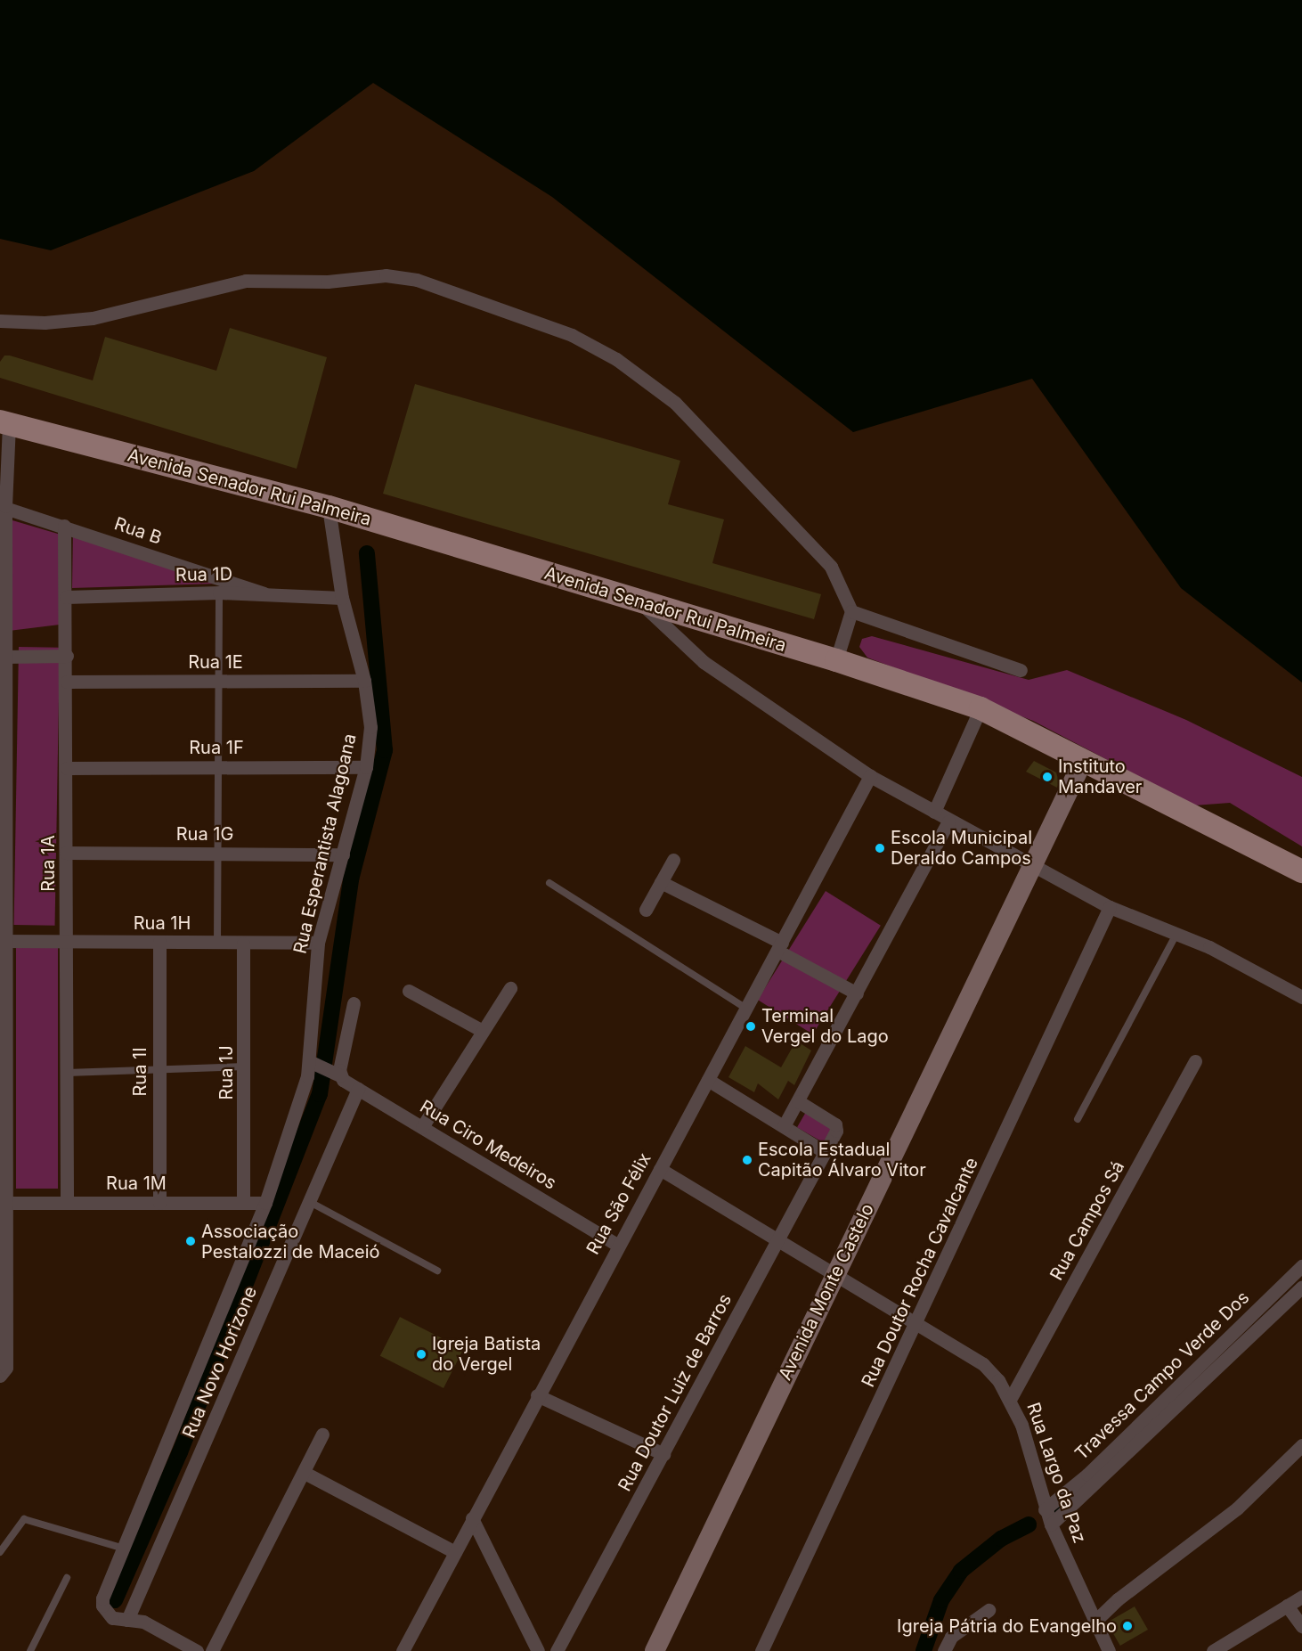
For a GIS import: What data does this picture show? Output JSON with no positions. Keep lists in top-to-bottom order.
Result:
{
  "streets": {
    "main road": ["Avenida Senador Rui Palmeira"],
    "street": [
      "Rua B",
      "Rua 1D",
      "Rua 1E",
      "Rua 1F",
      "Rua 1G",
      "Rua Esperantista Alagoana",
      "Rua 1A",
      "Rua 1H",
      "Rua 1I",
      "Rua 1J",
      "Rua Ciro Medeiros",
      "Rua 1M",
      "Rua São Félix",
      "Rua Campos Sá",
      "Rua Doutor Rocha Cavalcante",
      "Avenida Monte Castelo",
      "Rua Novo Horizone",
      "Travessa Campo Verde Dos",
      "Rua Doutor Luiz de Barros",
      "Rua Largo da Paz"
    ]
  },
  "crossings": [
    ["Avenida Senador Rui Palmeira", "Rua Esperantista Alagoana"],
    ["Avenida Senador Rui Palmeira", "Avenida Monte Castelo"],
    ["Rua B", "Rua 1D"],
    ["Rua B", "Rua 1A"],
    ["Rua 1D", "Rua Esperantista Alagoana"],
    ["Rua 1D", "Rua 1A"],
    ["Rua 1E", "Rua Esperantista Alagoana"],
    ["Rua 1E", "Rua 1A"],
    ["Rua 1F", "Rua Esperantista Alagoana"],
    ["Rua 1F", "Rua 1A"],
    ["Rua 1G", "Rua Esperantista Alagoana"],
    ["Rua 1G", "Rua 1A"],
    ["Rua Esperantista Alagoana", "Rua 1H"],
    ["Rua Esperantista Alagoana", "Rua Ciro Medeiros"],
    ["Rua Esperantista Alagoana", "Rua 1M"],
    ["Rua Esperantista Alagoana", "Rua Novo Horizone"],
    ["Rua 1A", "Rua 1H"],
    ["Rua 1A", "Rua 1M"],
    ["Rua 1H", "Rua 1I"],
    ["Rua 1H", "Rua 1J"],
    ["Rua 1I", "Rua 1M"],
    ["Rua 1J", "Rua 1M"],
    ["Rua Ciro Medeiros", "Rua São Félix"],
    ["Rua Ciro Medeiros", "Rua Novo Horizone"],
    ["Rua São Félix", "Rua Largo da Paz"],
    ["Rua Campos Sá", "Rua Largo da Paz"],
    ["Rua Doutor Rocha Cavalcante", "Rua Largo da Paz"],
    ["Avenida Monte Castelo", "Rua Largo da Paz"],
    ["Travessa Campo Verde Dos", "Rua Largo da Paz"],
    ["Rua Doutor Luiz de Barros", "Rua Largo da Paz"]
  ],
  "places": [
    "Instituto Mandaver",
    "Escola Municipal Deraldo Campos",
    "Terminal Vergel do Lago",
    "Escola Estadual Capitão Álvaro Vitor",
    "Associação Pestalozzi de Maceió",
    "Igreja Batista do Vergel",
    "Igreja Pátria do Evangelho"
  ]
}
